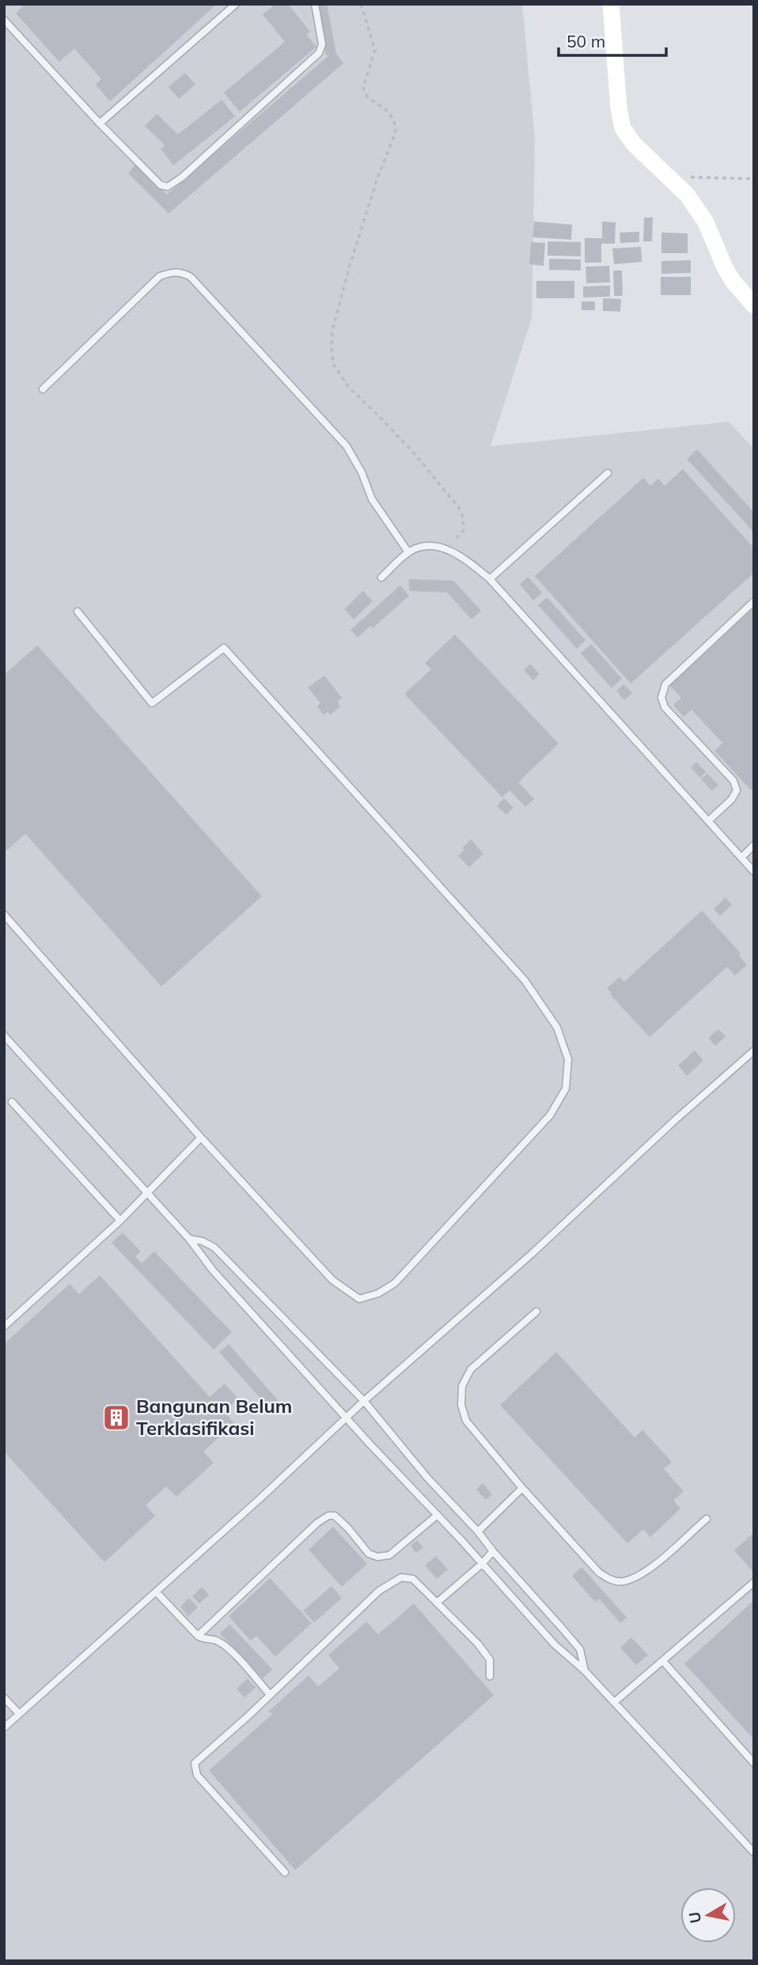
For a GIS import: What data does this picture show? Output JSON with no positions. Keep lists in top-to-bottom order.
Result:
{
  "places": {
    "building": ["Bangunan Belum Terklasifikasi"]
  },
  "scale_bar": "50 m",
  "north": "left"
}
